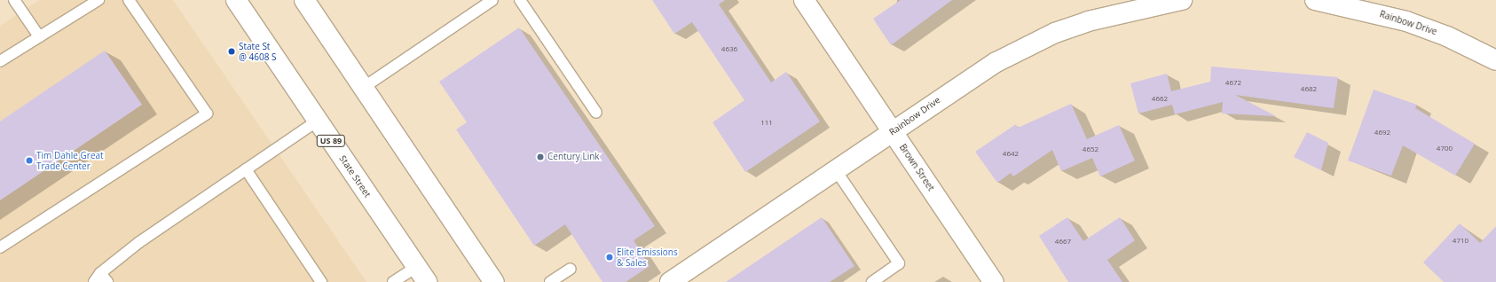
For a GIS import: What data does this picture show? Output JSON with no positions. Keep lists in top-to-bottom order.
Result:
{
  "streets": {
    "street": [
      "Rainbow Drive",
      "US 89",
      "Brown Street",
      "State Street"
    ]
  },
  "crossings": [
    ["Rainbow Drive", "Brown Street"]
  ],
  "places": [
    "State St @ 4608 S",
    "Century Link",
    "Tim Dahle Great Trade Center",
    "Elite Emissions & Sales"
  ],
  "house_numbers": [
    "4636",
    "4672",
    "4682",
    "4662",
    "111",
    "4692",
    "4700",
    "4652",
    "4642",
    "4710",
    "4667"
  ]
}
